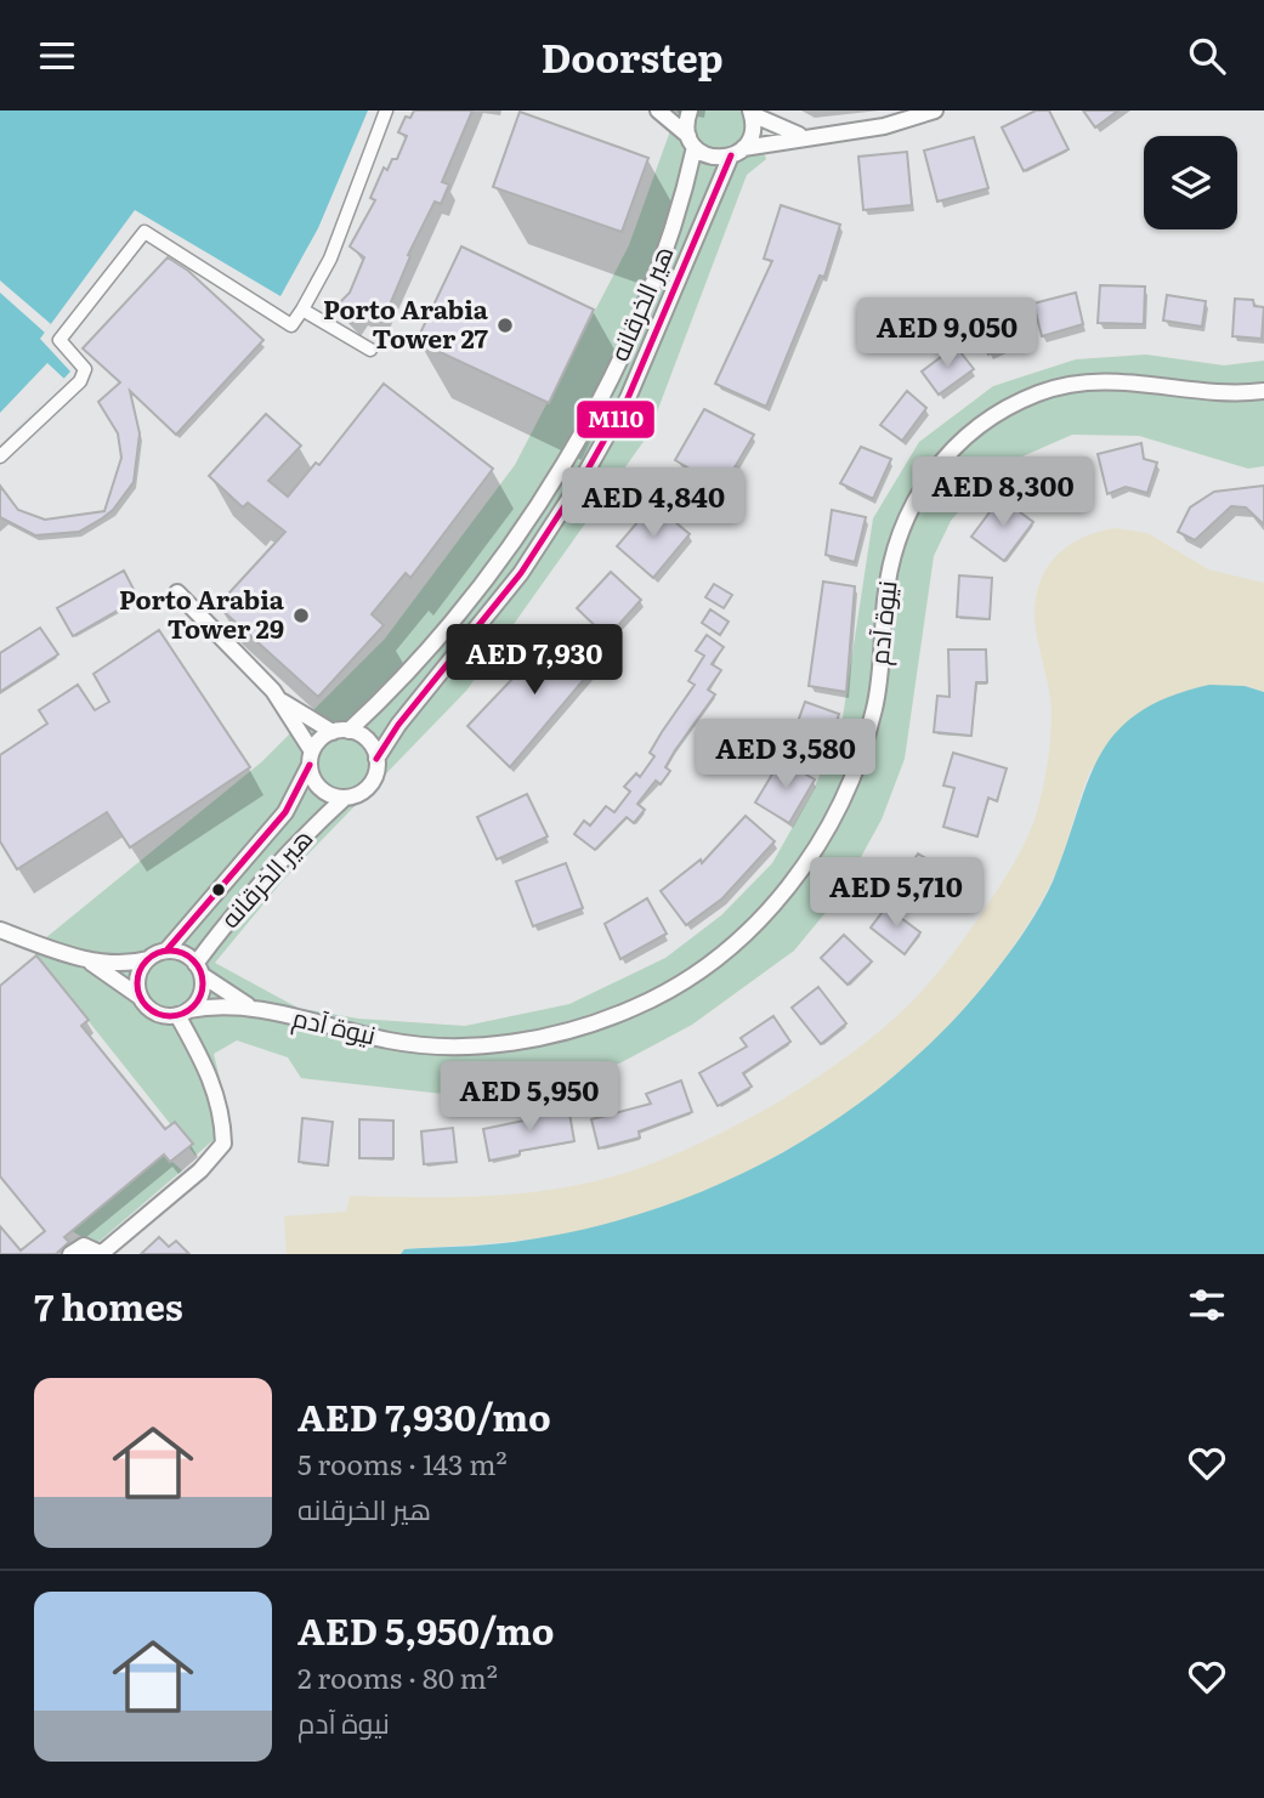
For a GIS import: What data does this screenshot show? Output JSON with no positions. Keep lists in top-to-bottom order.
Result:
{
  "streets": {
    "street": ["هير الخرقانه", "نيوة آدم"]
  },
  "crossings": [
    ["هير الخرقانه", "نيوة آدم"]
  ],
  "places": ["Porto Arabia Tower 27", "Porto Arabia Tower 29"],
  "lines": ["transit line M110"],
  "page": {
    "header": "Doorstep",
    "price": [
      "AED 9,050",
      "AED 8,300",
      "AED 4,840",
      "AED 7,930",
      "AED 3,580",
      "AED 5,710",
      "AED 5,950"
    ],
    "heading": "7 homes",
    "list": [
      {
        "name": "AED 7,930/mo",
        "note": "5 rooms · 143 m² · هير الخرقانه"
      },
      {
        "name": "AED 5,950/mo",
        "note": "2 rooms · 80 m² · نيوة آدم"
      }
    ]
  }
}
